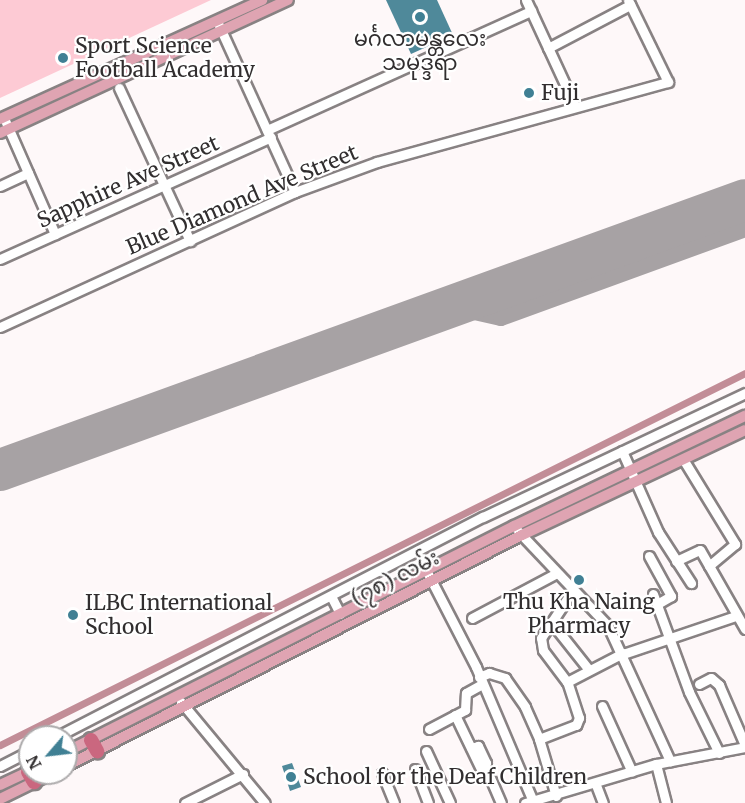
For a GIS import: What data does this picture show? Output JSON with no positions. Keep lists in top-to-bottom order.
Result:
{
  "streets": {
    "main road": ["(၇၈) လမ်း"],
    "street": ["Sapphire Ave Street", "Blue Diamond Ave Street"]
  },
  "places": [
    "မင်္ဂလာမန္တလေး သမုဒ္ဒရာ",
    "Sport Science Football Academy",
    "Fuji",
    "Thu Kha Naing Pharmacy",
    "ILBC International School",
    "School for the Deaf Children"
  ],
  "north": "bottom left"
}
